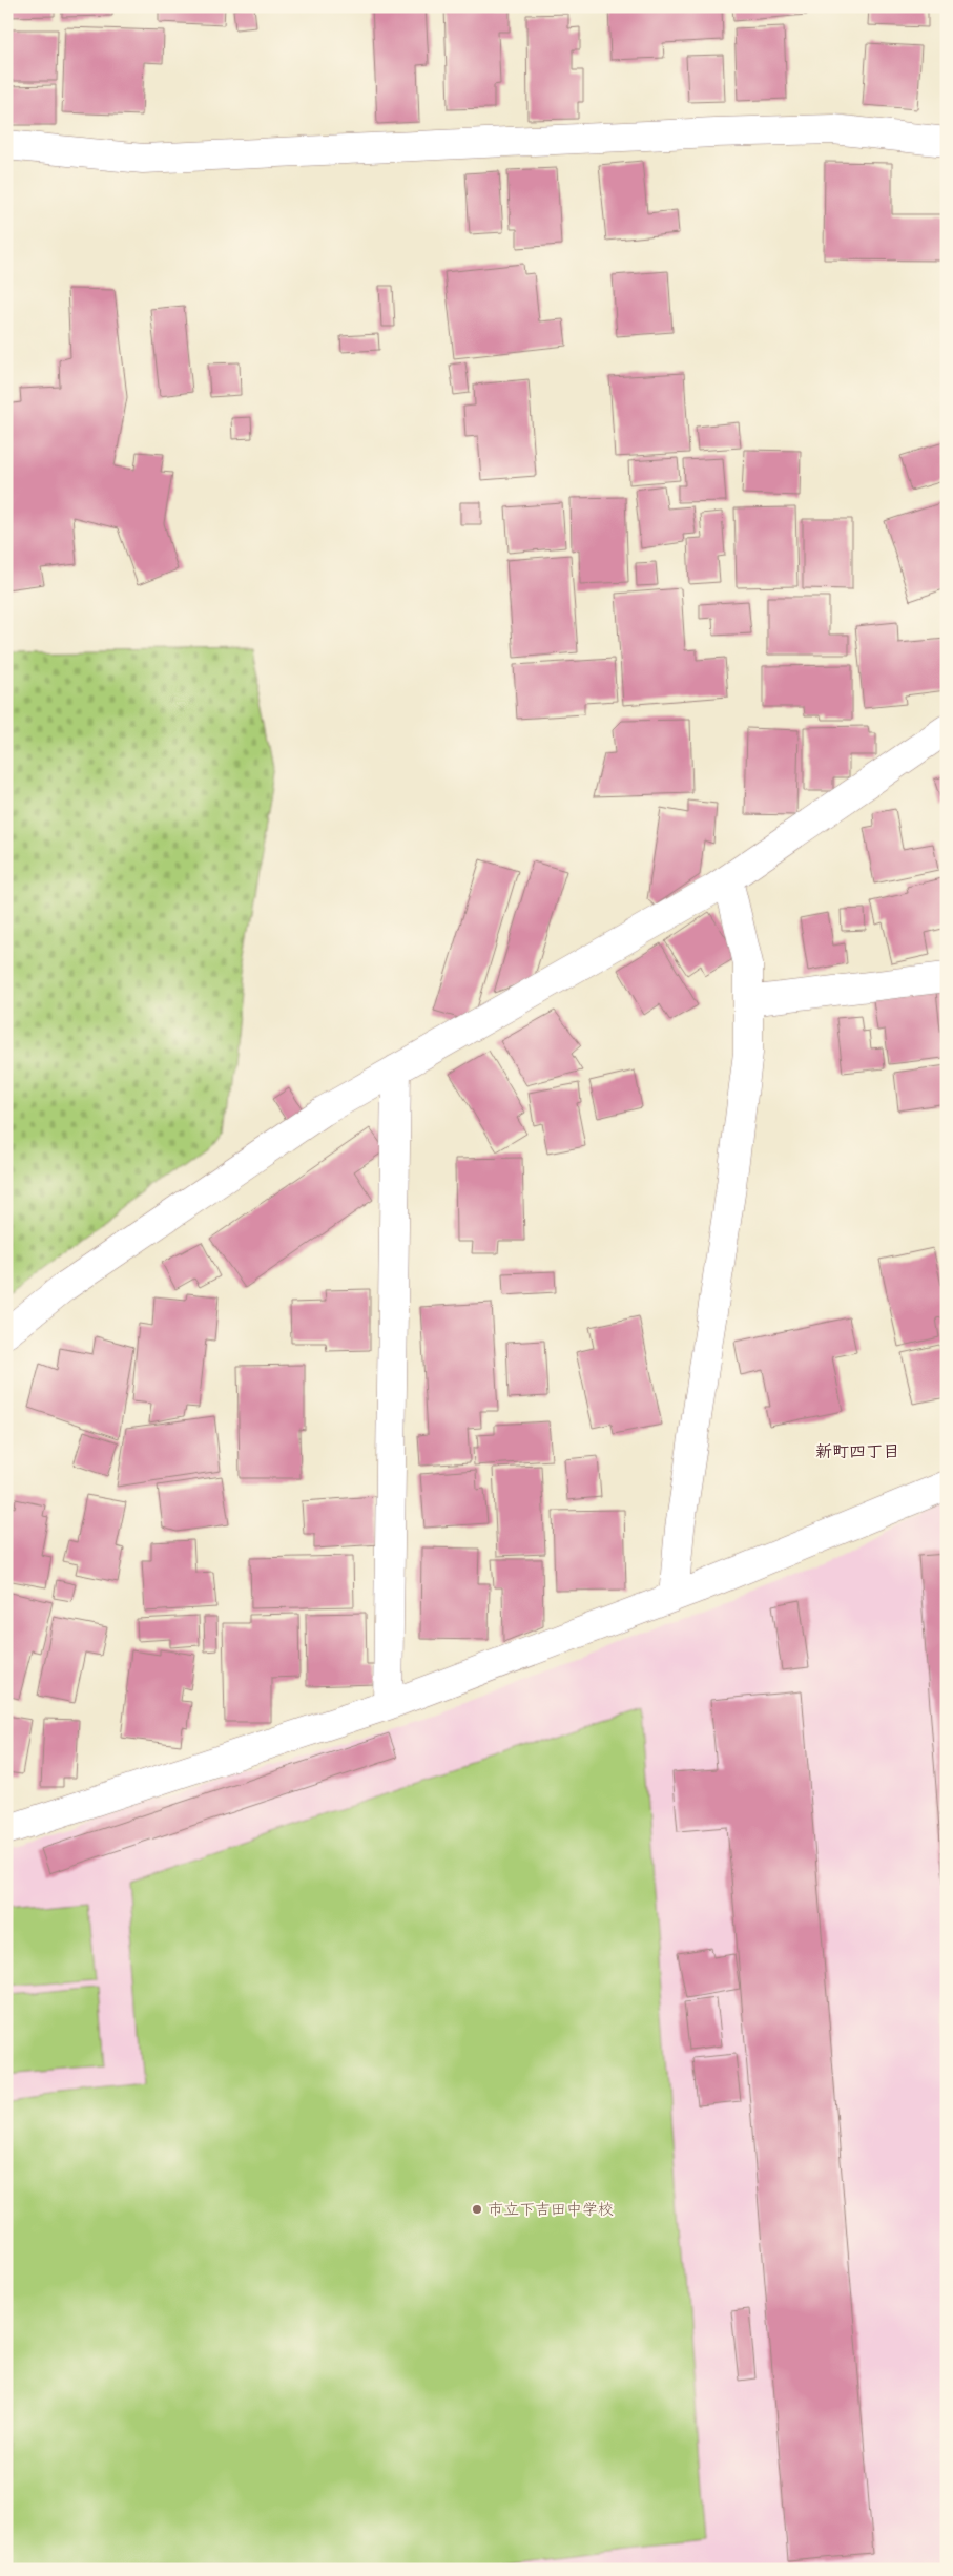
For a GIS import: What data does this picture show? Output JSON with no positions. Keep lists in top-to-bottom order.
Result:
{
  "districts": ["新町四丁目"],
  "places": ["市立下吉田中学校"]
}
